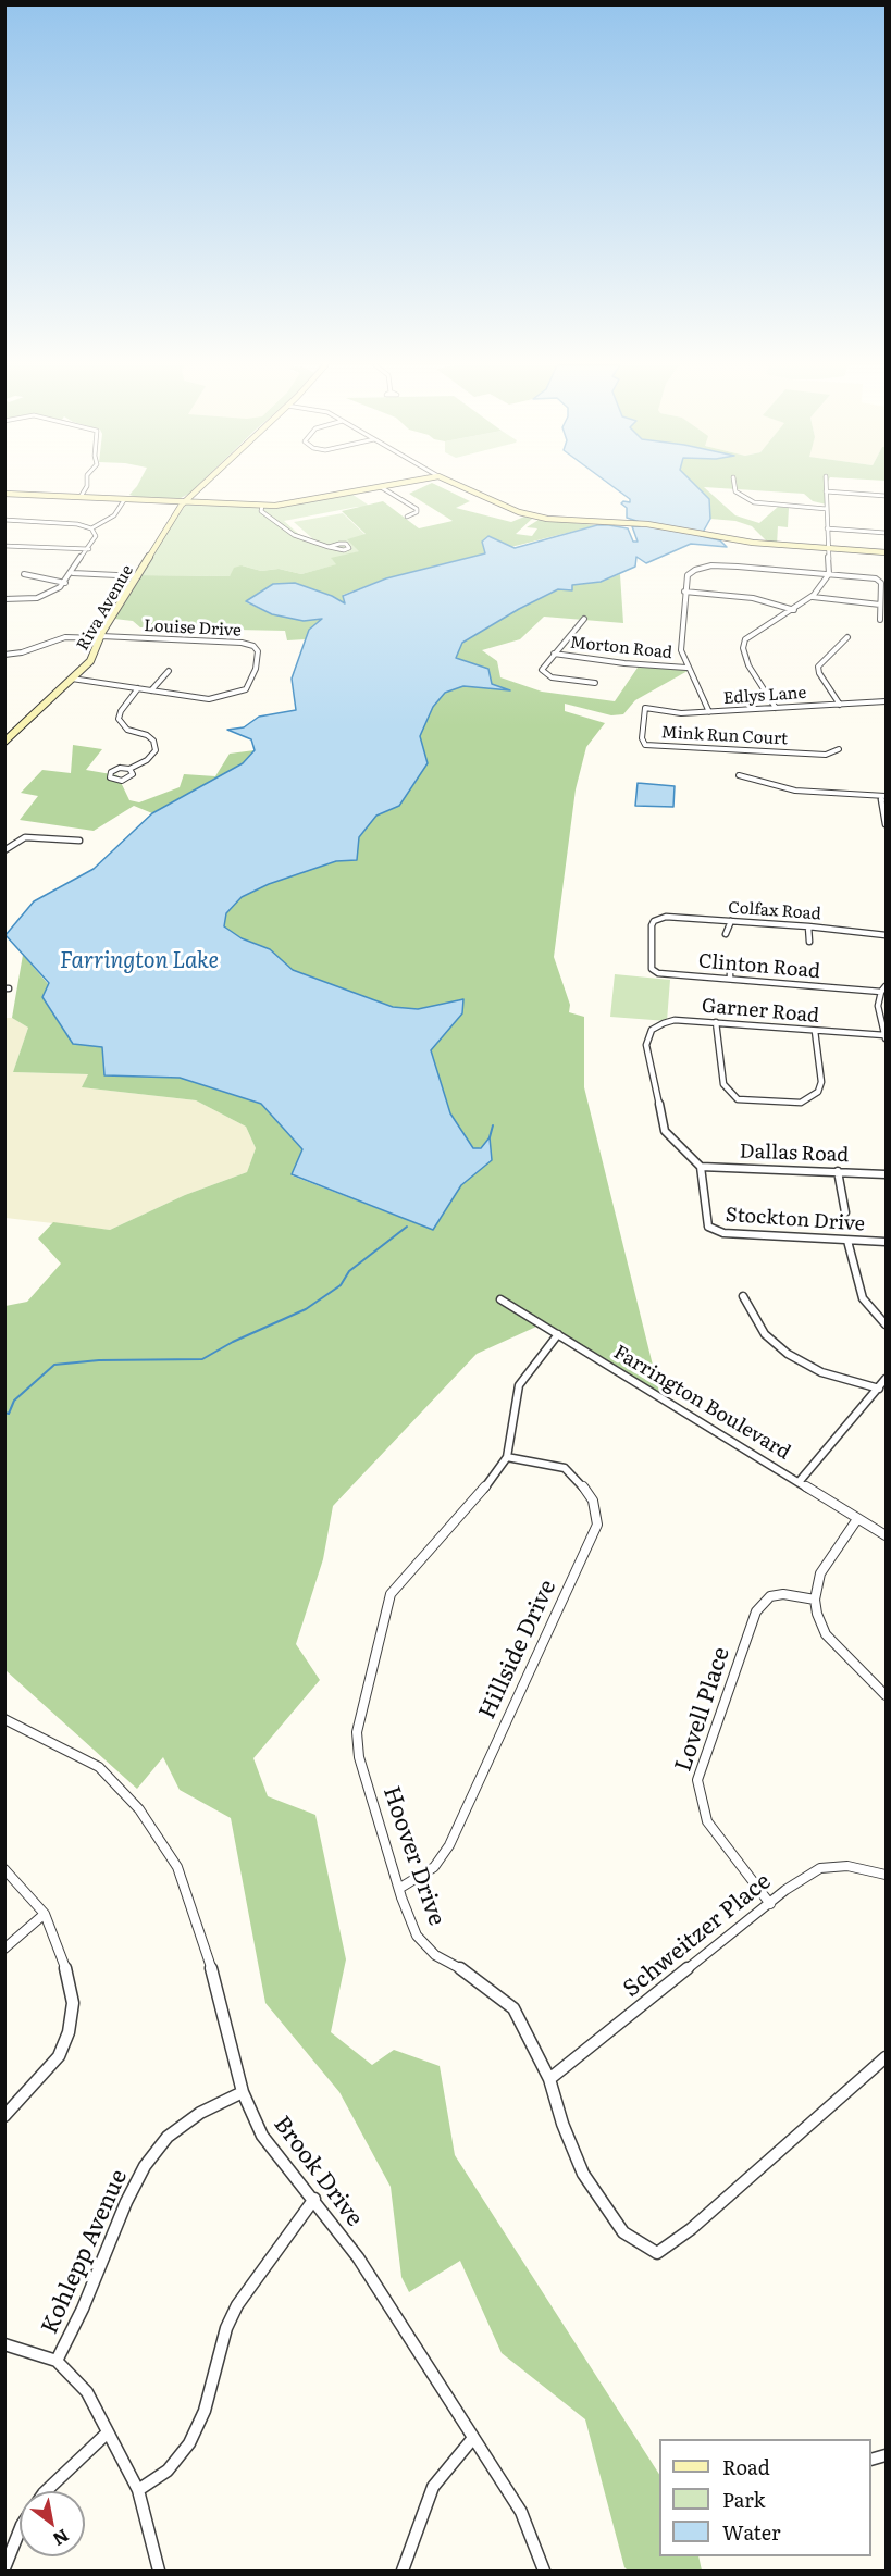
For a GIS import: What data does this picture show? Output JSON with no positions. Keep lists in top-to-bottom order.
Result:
{
  "streets": {
    "street": [
      "Riva Avenue",
      "Louise Drive",
      "Morton Road",
      "Edlys Lane",
      "Mink Run Court",
      "Colfax Road",
      "Clinton Road",
      "Garner Road",
      "Dallas Road",
      "Stockton Drive",
      "Farrington Boulevard",
      "Hillside Drive",
      "Lovell Place",
      "Hoover Drive",
      "Schweitzer Place",
      "Brook Drive",
      "Kohlepp Avenue"
    ]
  },
  "crossings": [
    ["Riva Avenue", "Louise Drive"],
    ["Edlys Lane", "Mink Run Court"],
    ["Colfax Road", "Clinton Road"],
    ["Garner Road", "Dallas Road"],
    ["Garner Road", "Stockton Drive"],
    ["Dallas Road", "Stockton Drive"],
    ["Farrington Boulevard", "Hoover Drive"],
    ["Hillside Drive", "Hoover Drive"],
    ["Lovell Place", "Schweitzer Place"],
    ["Hoover Drive", "Schweitzer Place"],
    ["Brook Drive", "Kohlepp Avenue"]
  ],
  "water": ["Farrington Lake"],
  "legend": ["Road", "Park", "Water"],
  "north": "bottom right"
}
